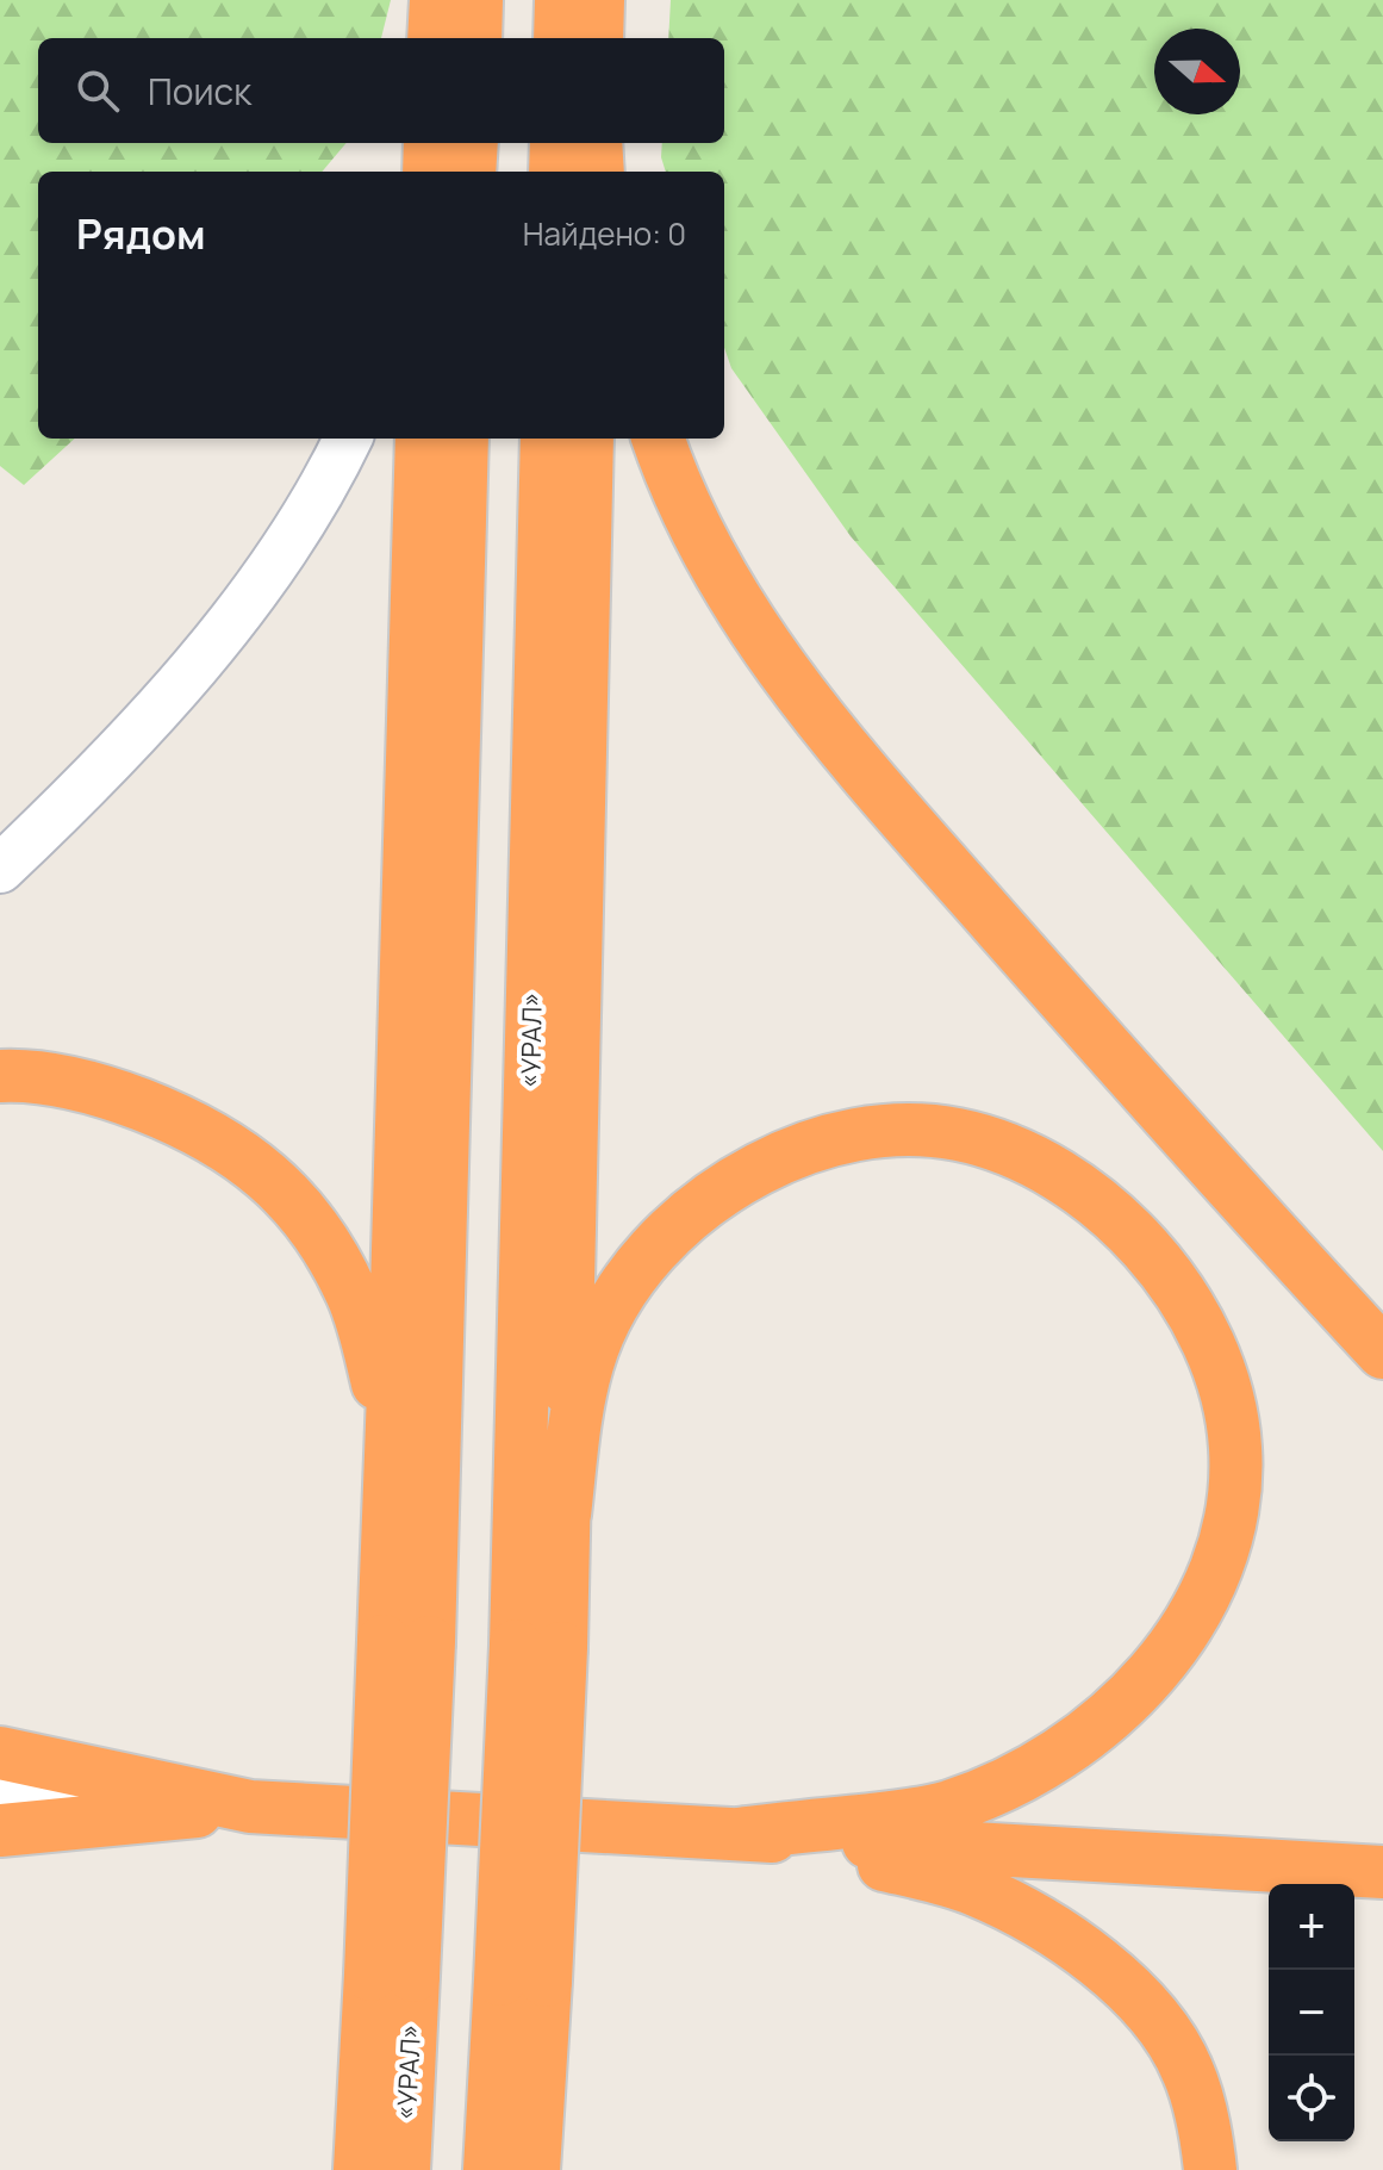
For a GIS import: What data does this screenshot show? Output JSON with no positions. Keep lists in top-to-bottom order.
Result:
{
  "streets": {
    "highway": ["«УРАЛ»"]
  },
  "north": "right",
  "page": {
    "search": "Поиск",
    "heading": ["Рядом", "Найдено: 0"],
    "map_buttons": ["+", "−"]
  }
}
